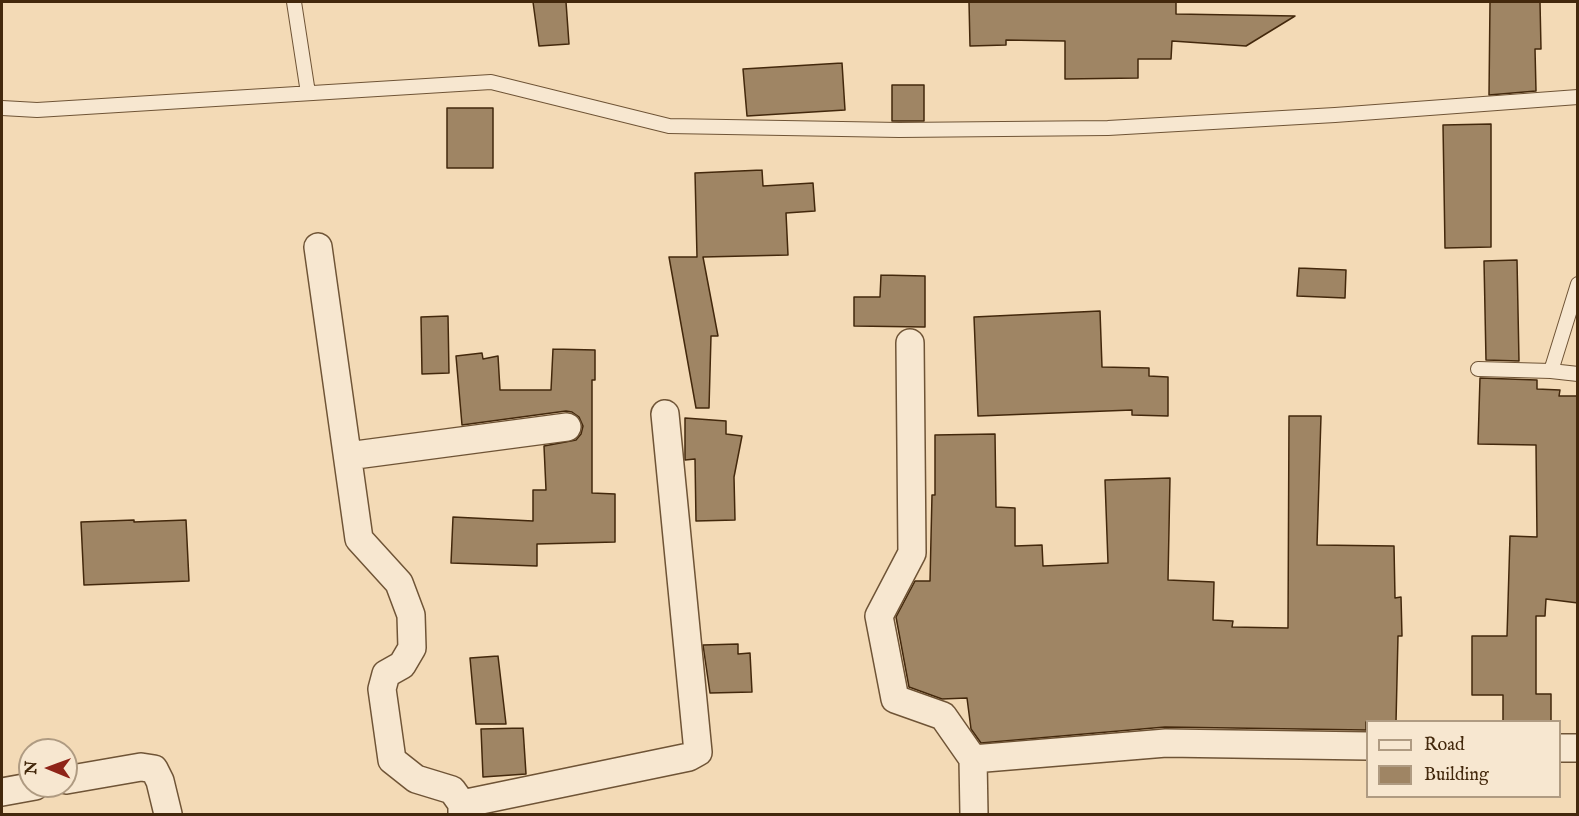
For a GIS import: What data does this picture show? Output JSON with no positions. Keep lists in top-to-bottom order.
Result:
{
  "legend": ["Road", "Building"],
  "north": "left"
}
